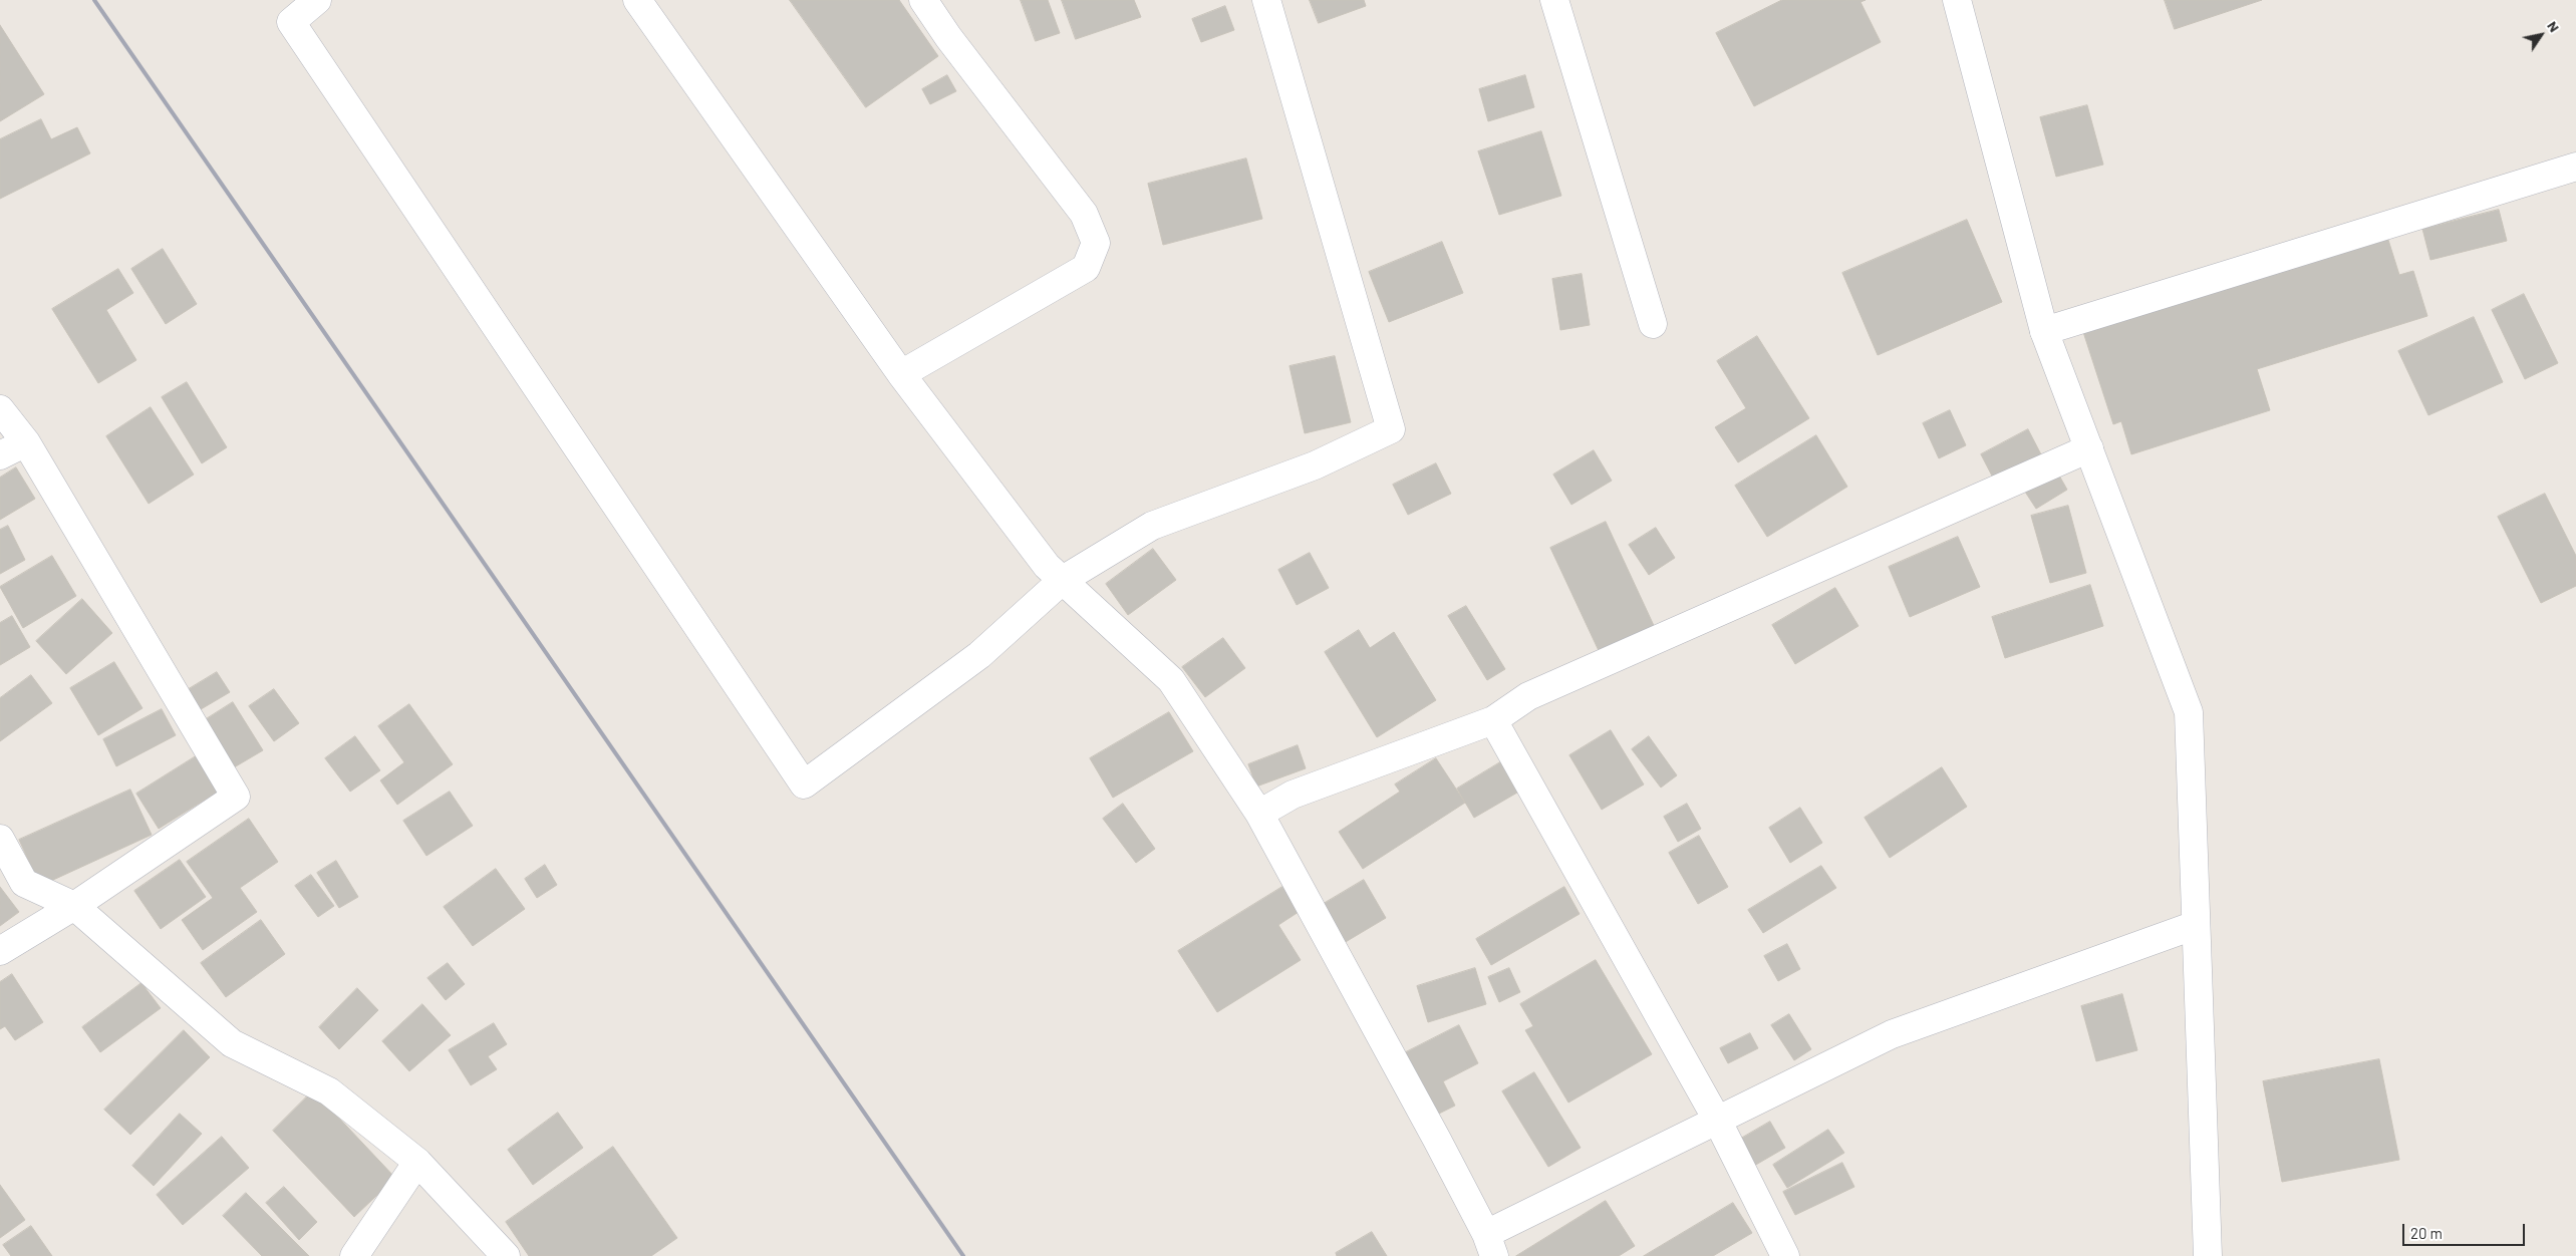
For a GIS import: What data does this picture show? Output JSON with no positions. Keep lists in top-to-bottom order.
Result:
{
  "scale_bar": "20 m",
  "north": "top right"
}
